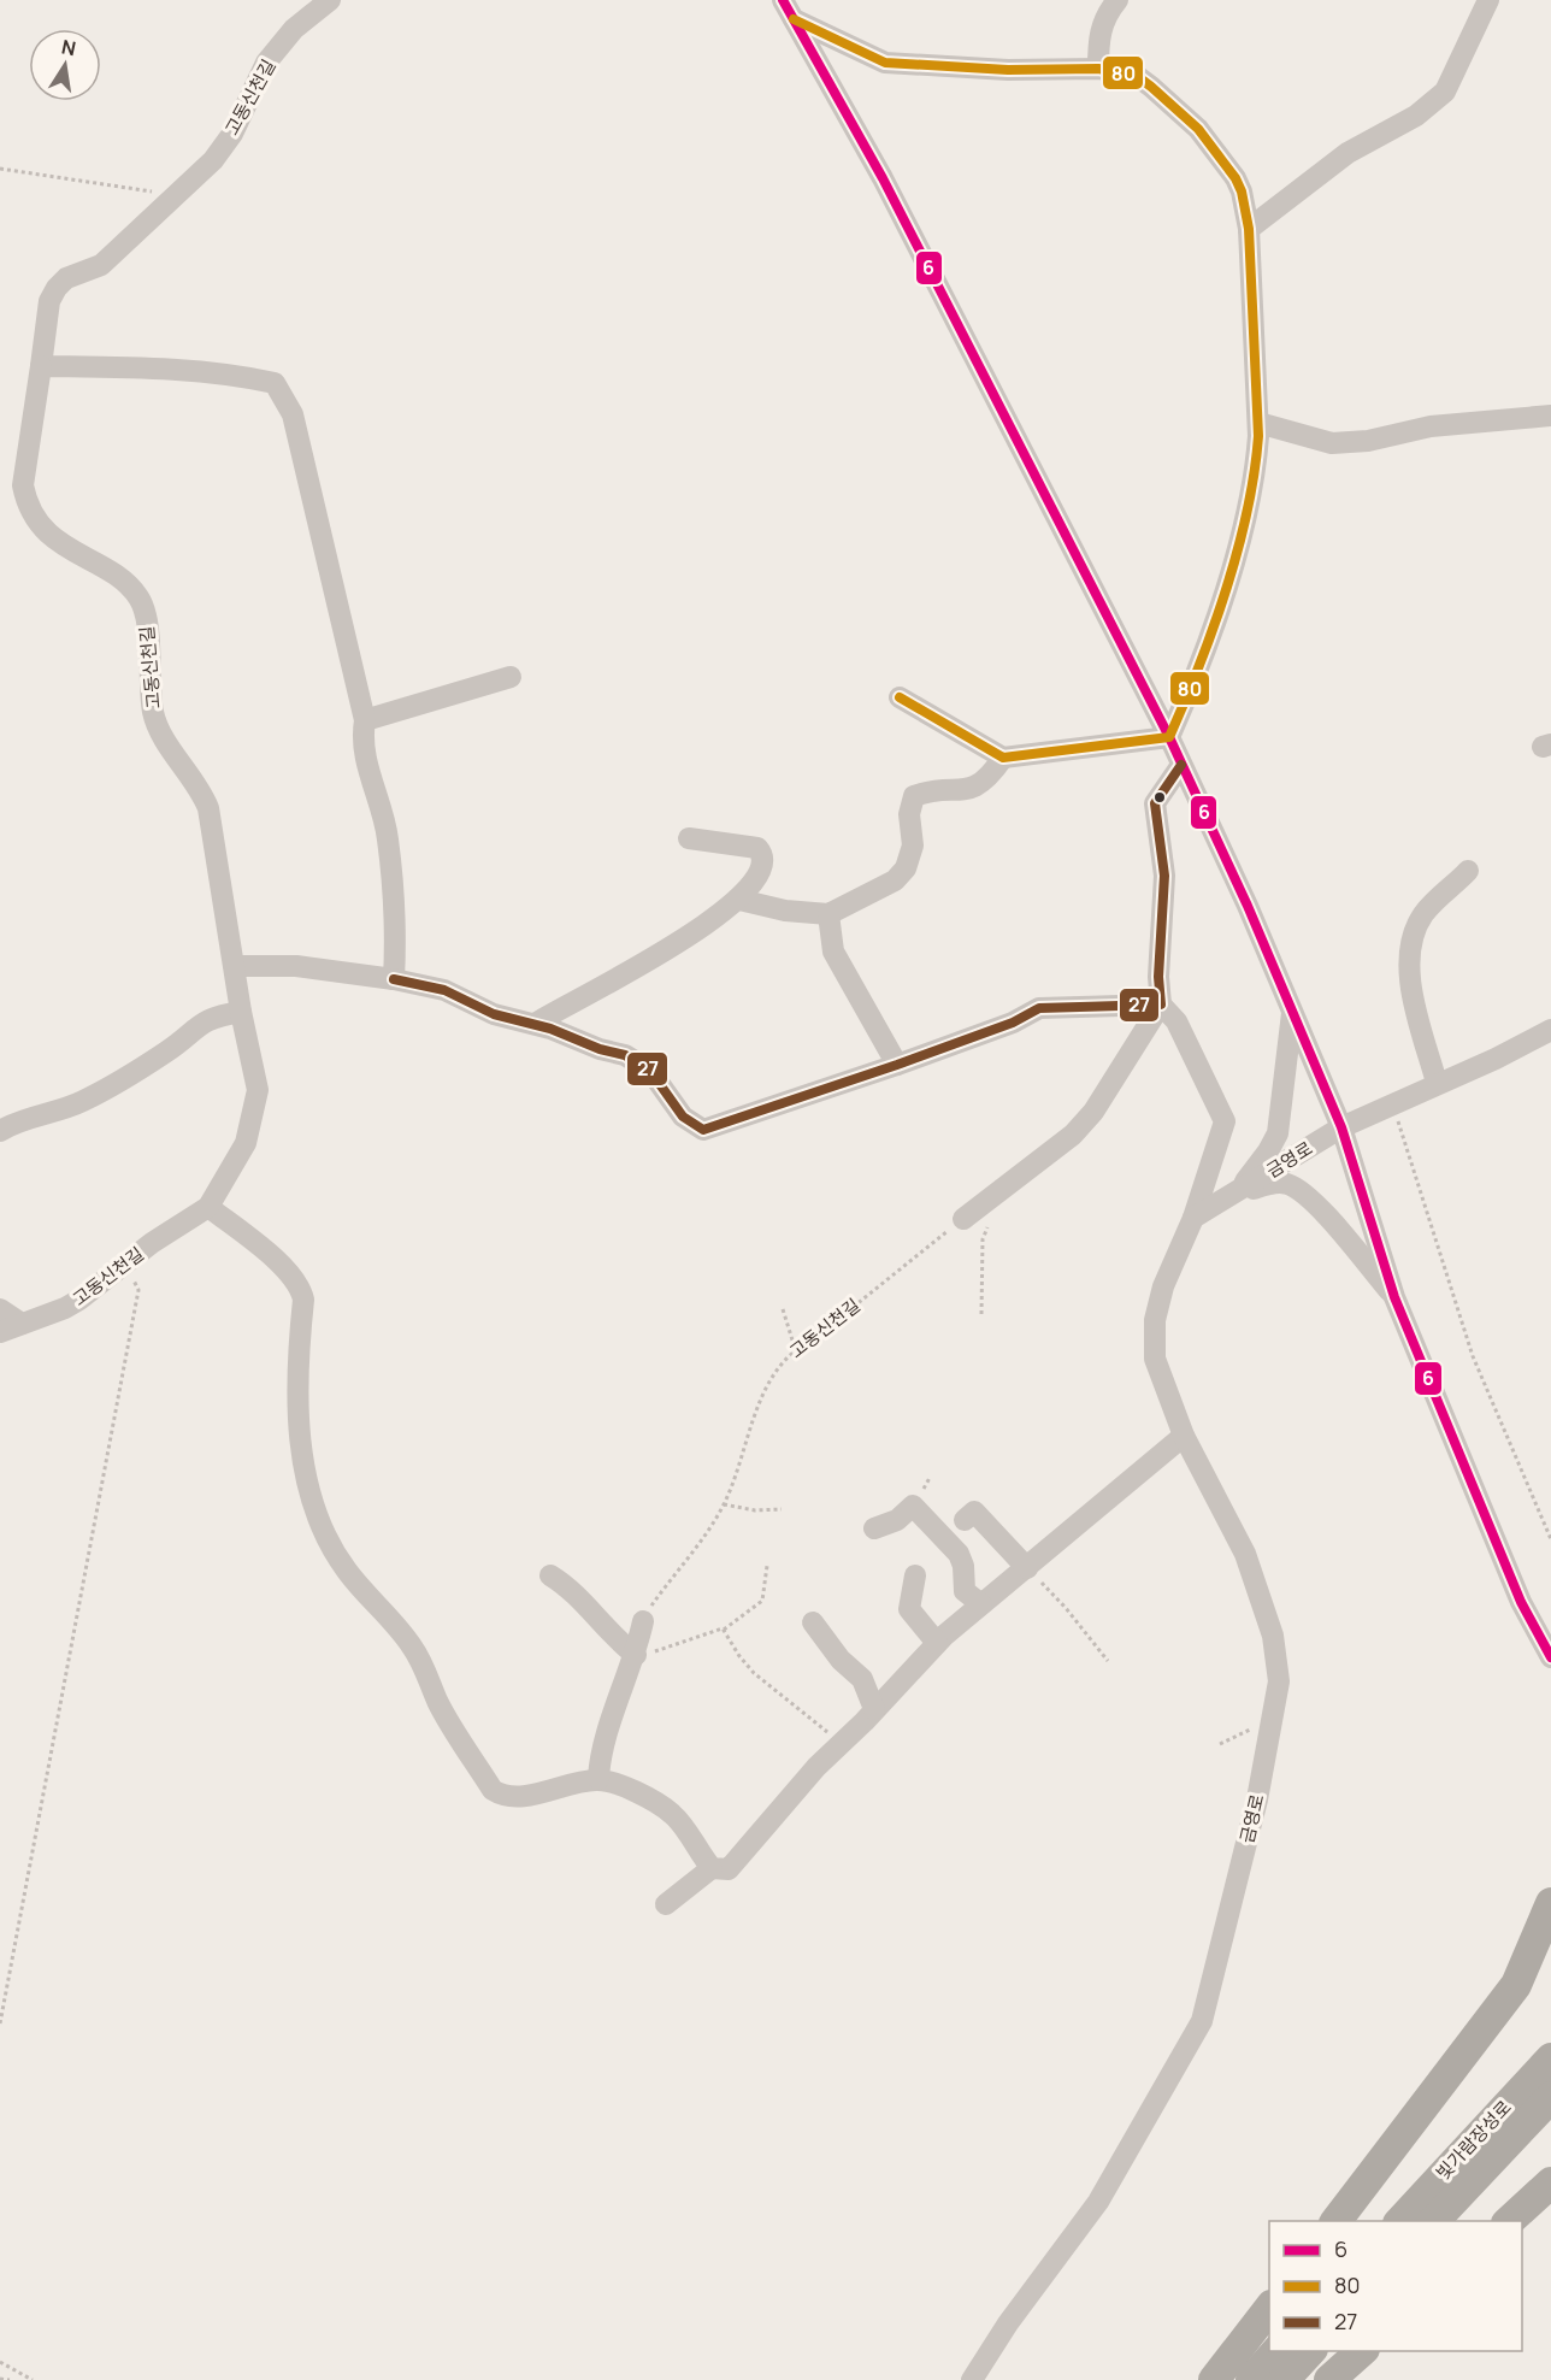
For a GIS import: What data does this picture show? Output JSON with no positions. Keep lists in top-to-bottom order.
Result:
{
  "streets": {
    "highway": ["빛가람장성로"],
    "street": ["고동신천길", "금영로"]
  },
  "lines": ["transit line 6", "transit line 80", "transit line 27"],
  "legend": ["6", "80", "27"],
  "north": "top"
}
